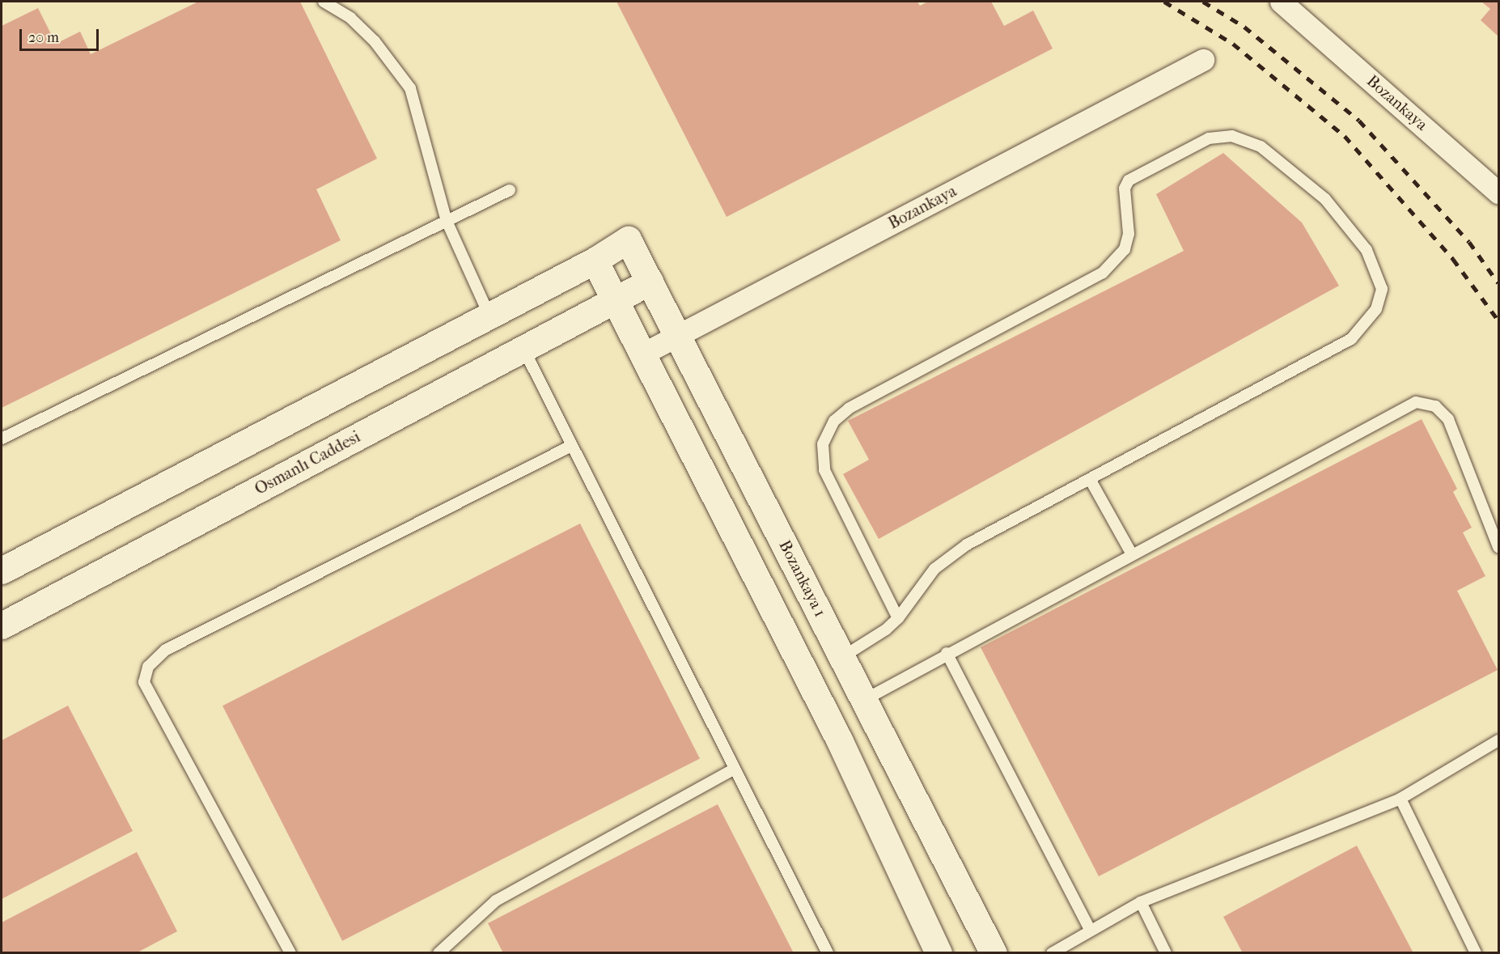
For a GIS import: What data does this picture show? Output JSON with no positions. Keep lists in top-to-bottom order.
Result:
{
  "streets": {
    "street": ["Bozankaya", "Osmanlı Caddesi", "Bozankaya 1"]
  },
  "crossings": [
    ["Bozankaya", "Bozankaya 1"],
    ["Osmanlı Caddesi", "Bozankaya 1"]
  ],
  "scale_bar": "20 m"
}
